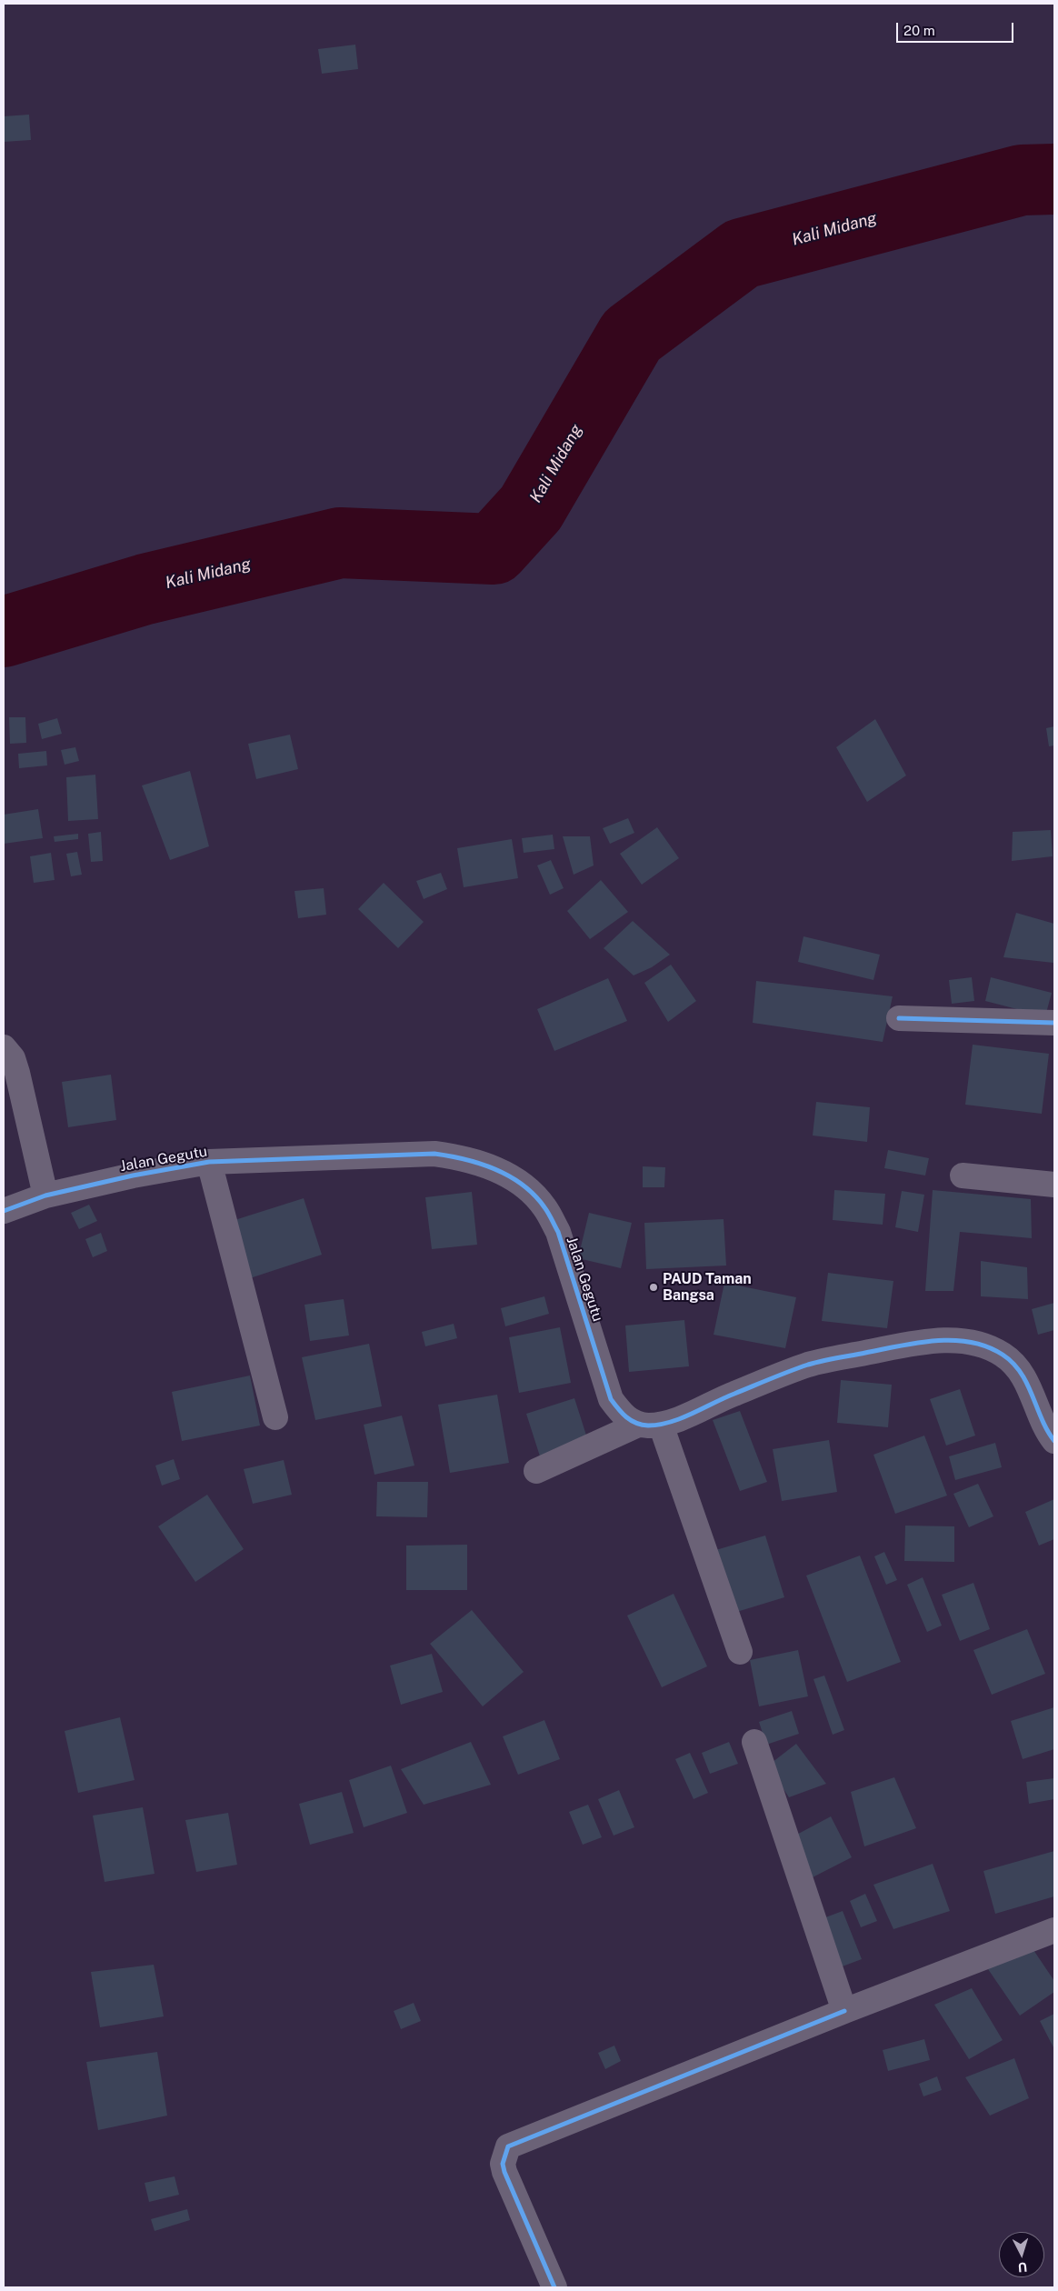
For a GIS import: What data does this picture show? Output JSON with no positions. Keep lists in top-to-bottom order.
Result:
{
  "streets": {
    "street": ["Jalan Gegutu"]
  },
  "water": ["Kali Midang"],
  "places": ["PAUD Taman Bangsa"],
  "scale_bar": "20 m",
  "north": "bottom"
}
